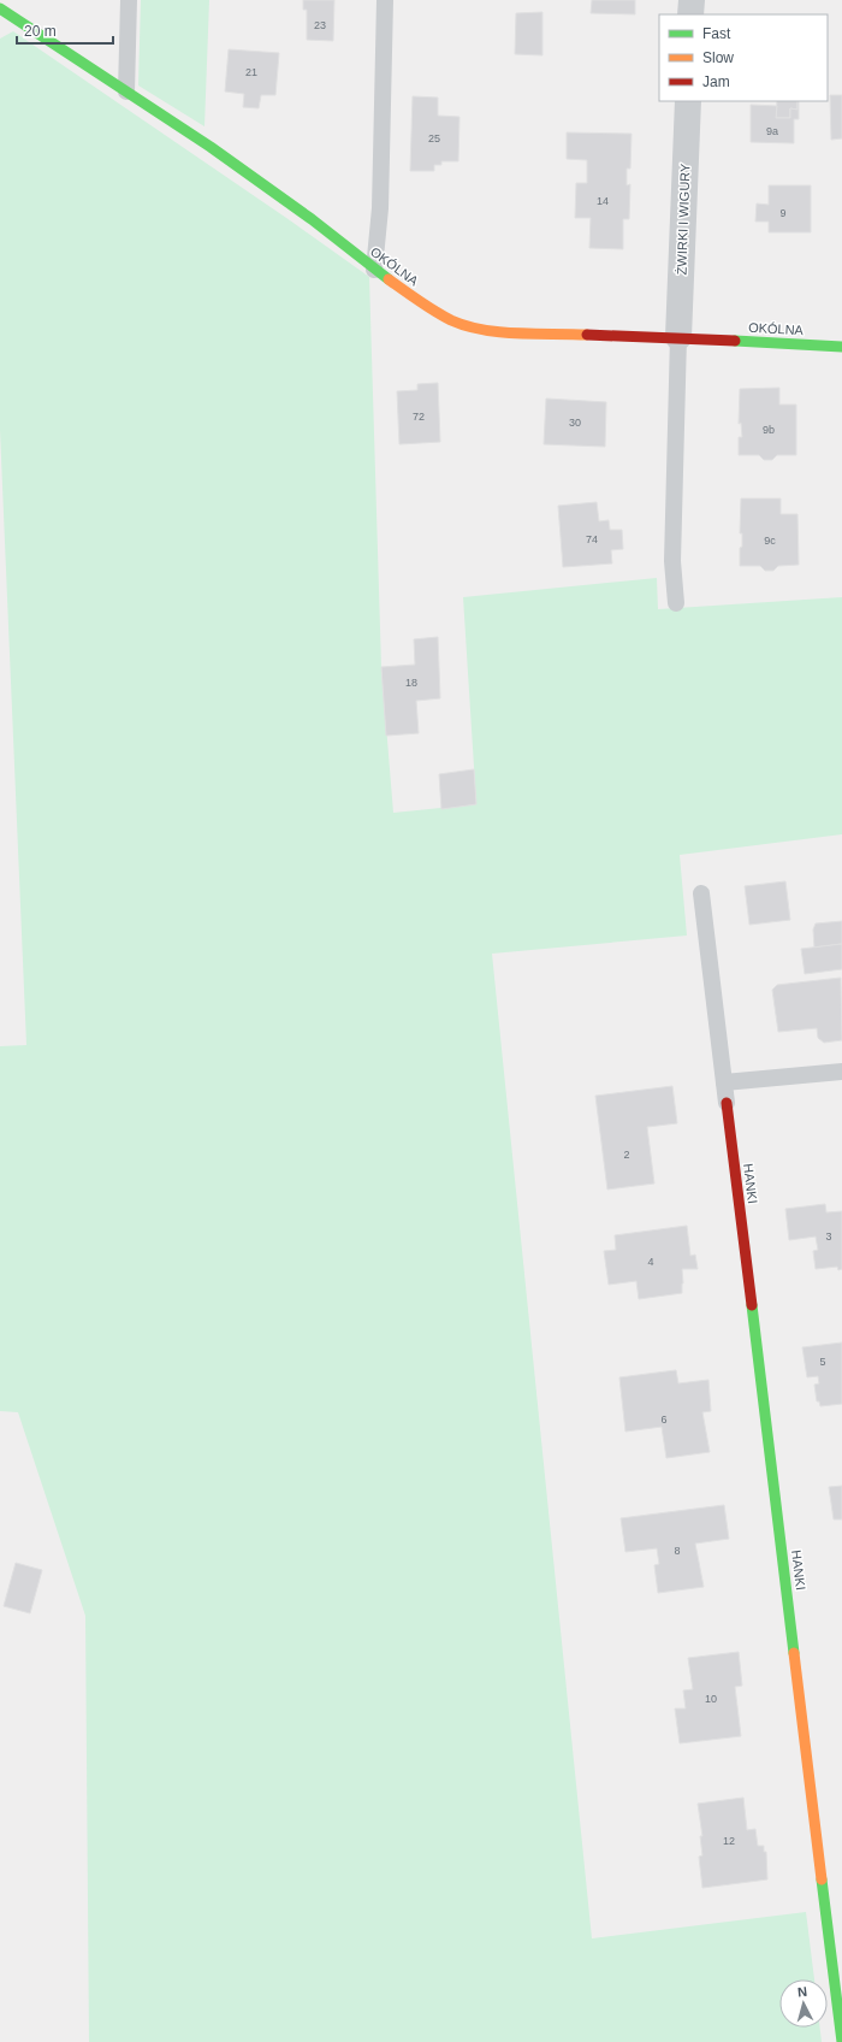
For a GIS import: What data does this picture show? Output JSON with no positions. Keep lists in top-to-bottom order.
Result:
{
  "streets": {
    "street": ["ŻWIRKI I WIGURY", "OKÓLNA", "HANKI"]
  },
  "crossings": [
    ["ŻWIRKI I WIGURY", "OKÓLNA"]
  ],
  "house_numbers": [
    "23",
    "21",
    "9a",
    "25",
    "14",
    "9",
    "72",
    "30",
    "9b",
    "74",
    "9c",
    "18",
    "2",
    "3",
    "4",
    "5",
    "6",
    "8",
    "10",
    "12"
  ],
  "legend": ["Fast", "Slow", "Jam"],
  "scale_bar": "20 m",
  "north": "top"
}
